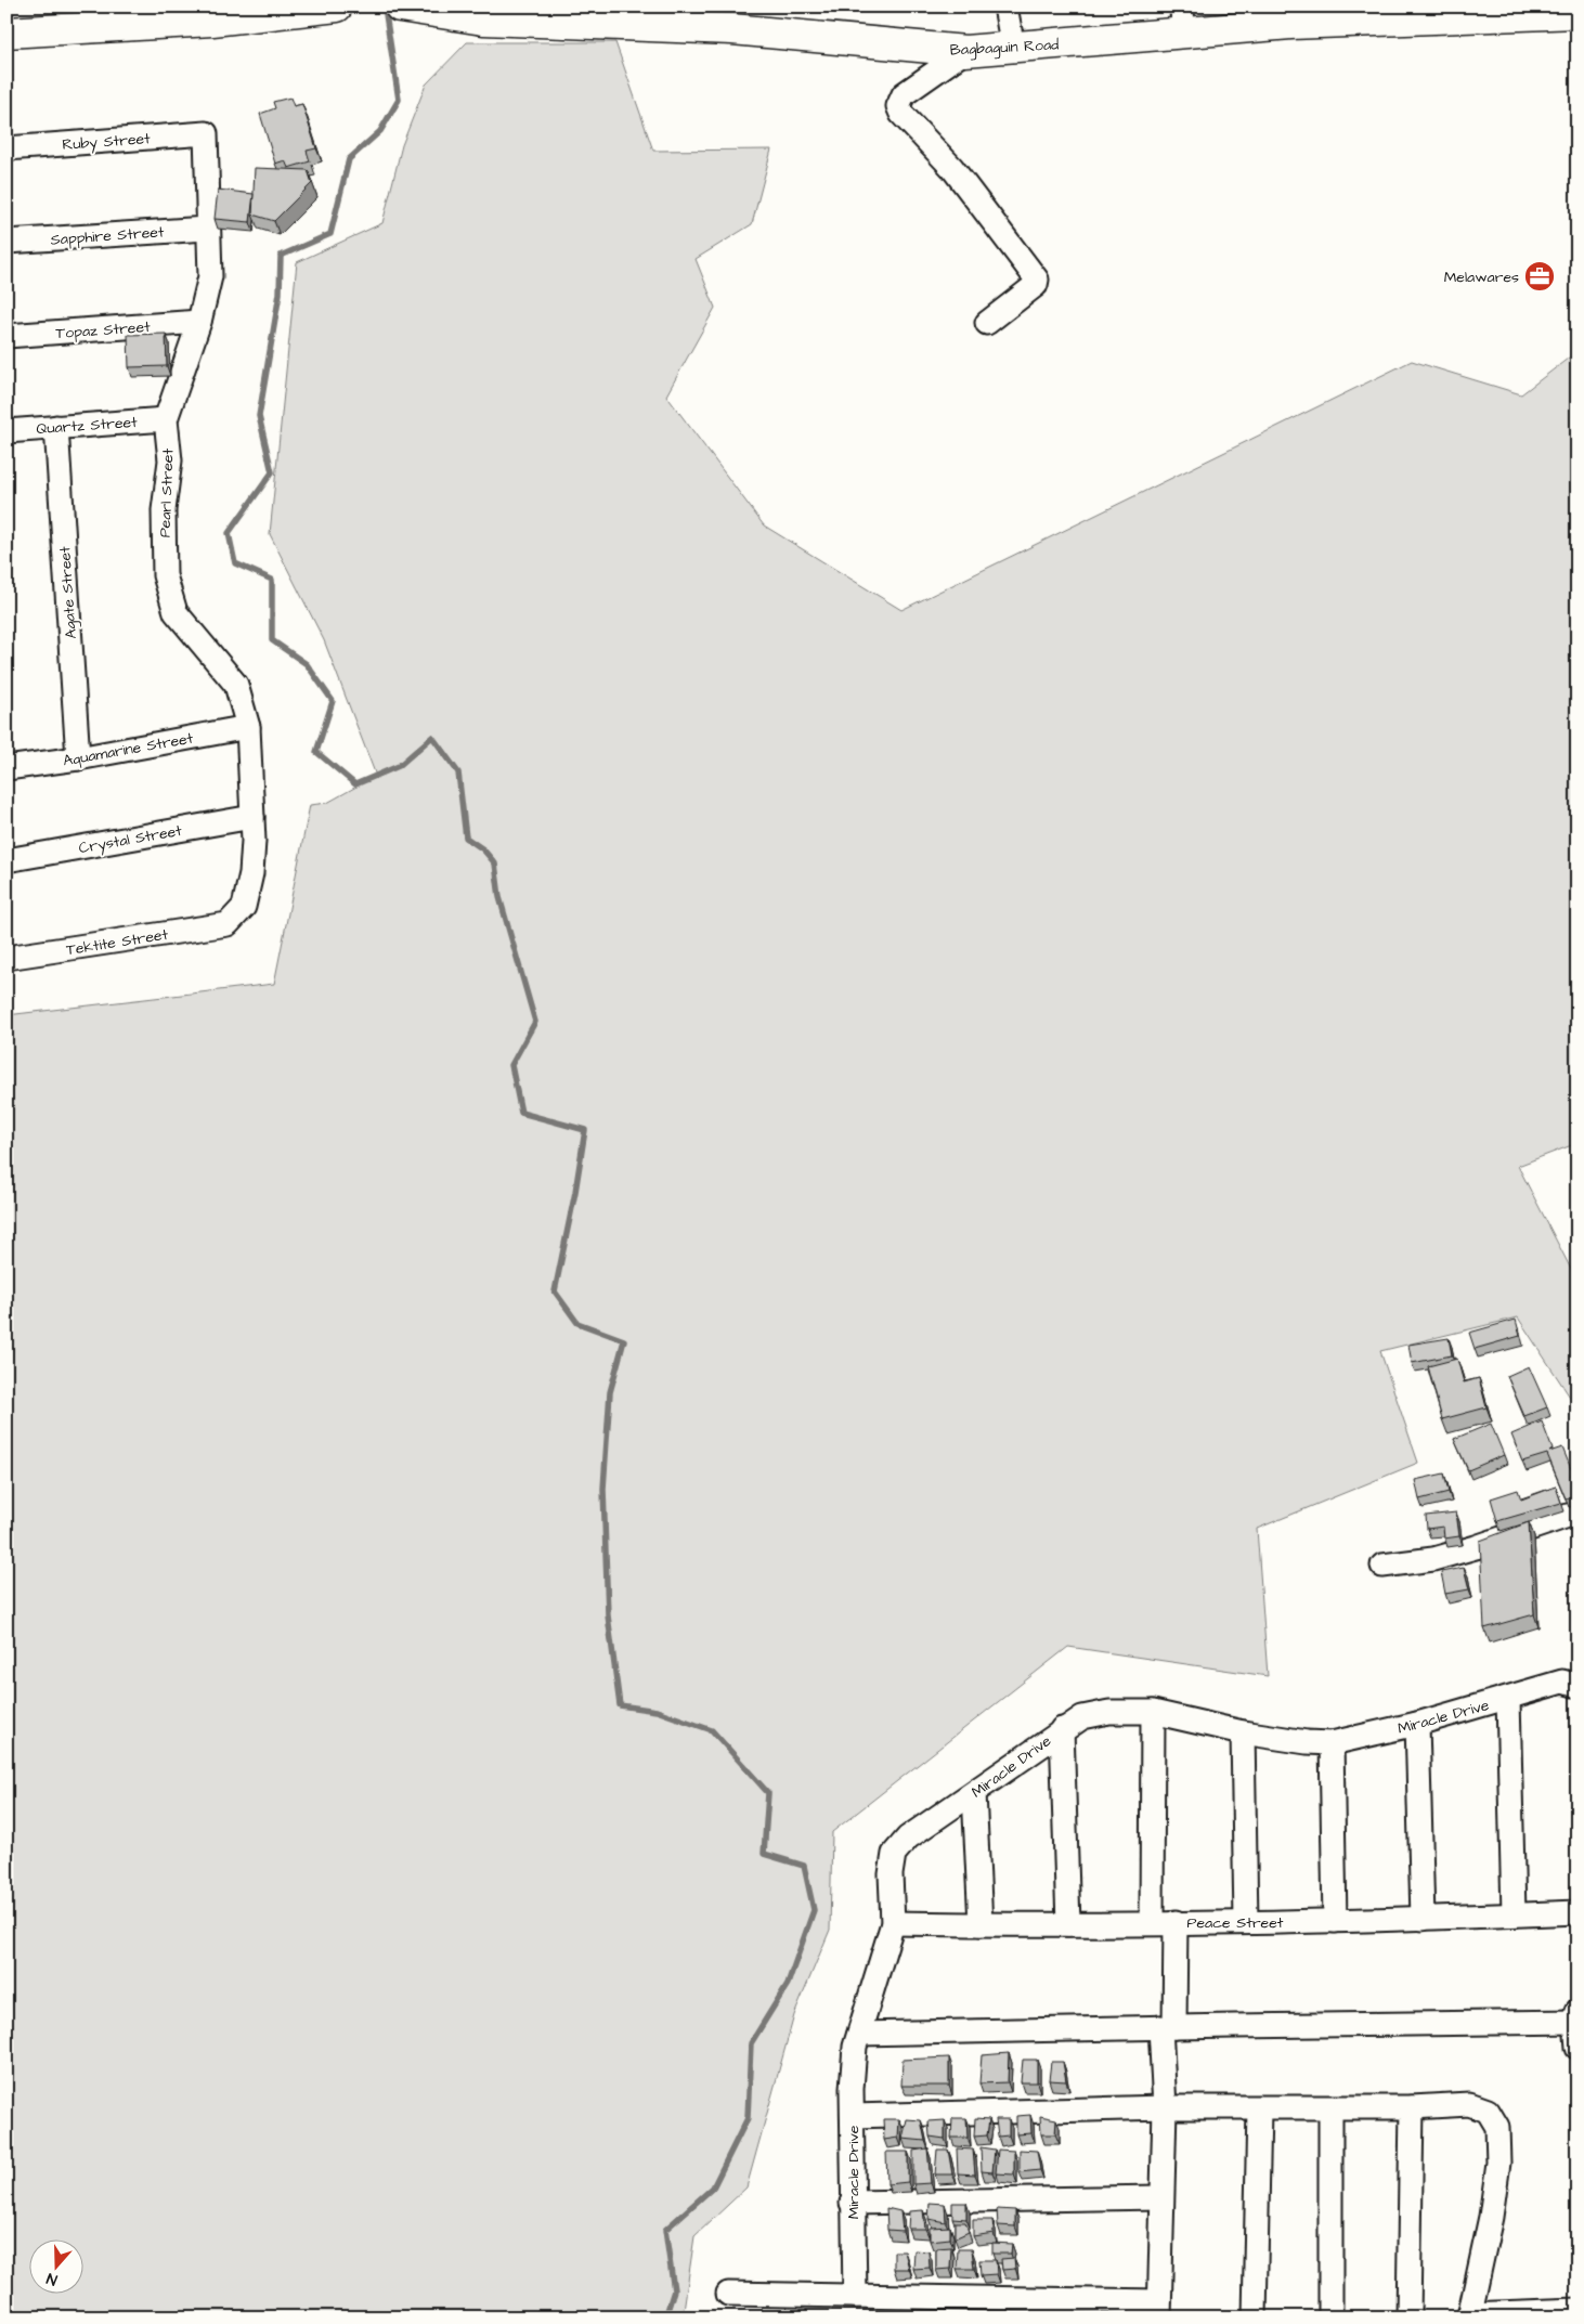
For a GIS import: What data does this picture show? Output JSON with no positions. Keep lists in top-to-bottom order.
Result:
{
  "streets": {
    "street": [
      "Bagbaguin Road",
      "Ruby Street",
      "Sapphire Street",
      "Topaz Street",
      "Quartz Street",
      "Pearl Street",
      "Agate Street",
      "Aquamarine Street",
      "Crystal Street",
      "Tektite Street",
      "Miracle Drive",
      "Peace Street"
    ]
  },
  "crossings": [
    ["Ruby Street", "Pearl Street"],
    ["Sapphire Street", "Pearl Street"],
    ["Topaz Street", "Pearl Street"],
    ["Quartz Street", "Pearl Street"],
    ["Quartz Street", "Agate Street"],
    ["Pearl Street", "Aquamarine Street"],
    ["Pearl Street", "Crystal Street"],
    ["Pearl Street", "Tektite Street"],
    ["Agate Street", "Aquamarine Street"],
    ["Miracle Drive", "Peace Street"]
  ],
  "places": {
    "office": ["Melawares"]
  },
  "north": "bottom"
}
